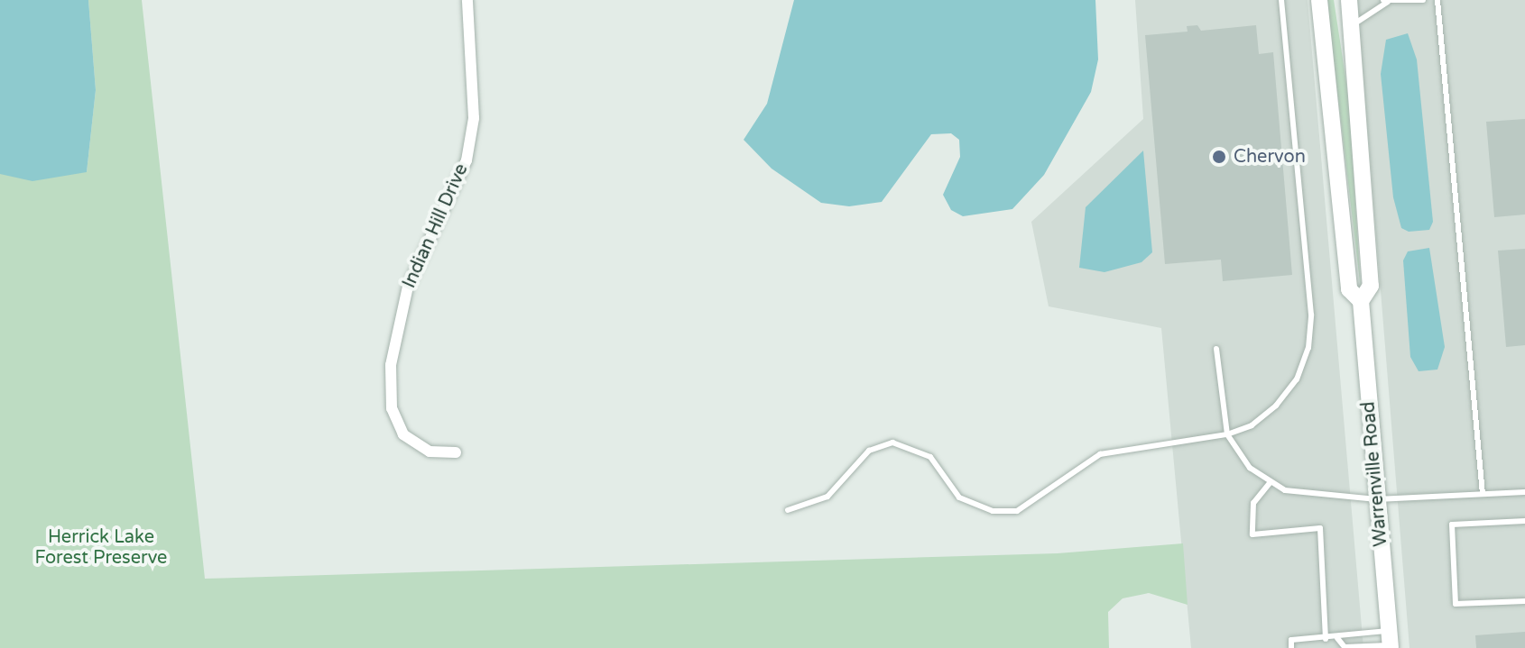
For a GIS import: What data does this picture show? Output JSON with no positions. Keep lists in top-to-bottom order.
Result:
{
  "streets": {
    "main road": ["Warrenville Road"],
    "street": ["Indian Hill Drive"]
  },
  "parks": ["Herrick Lake Forest Preserve"],
  "places": ["Chervon"]
}
